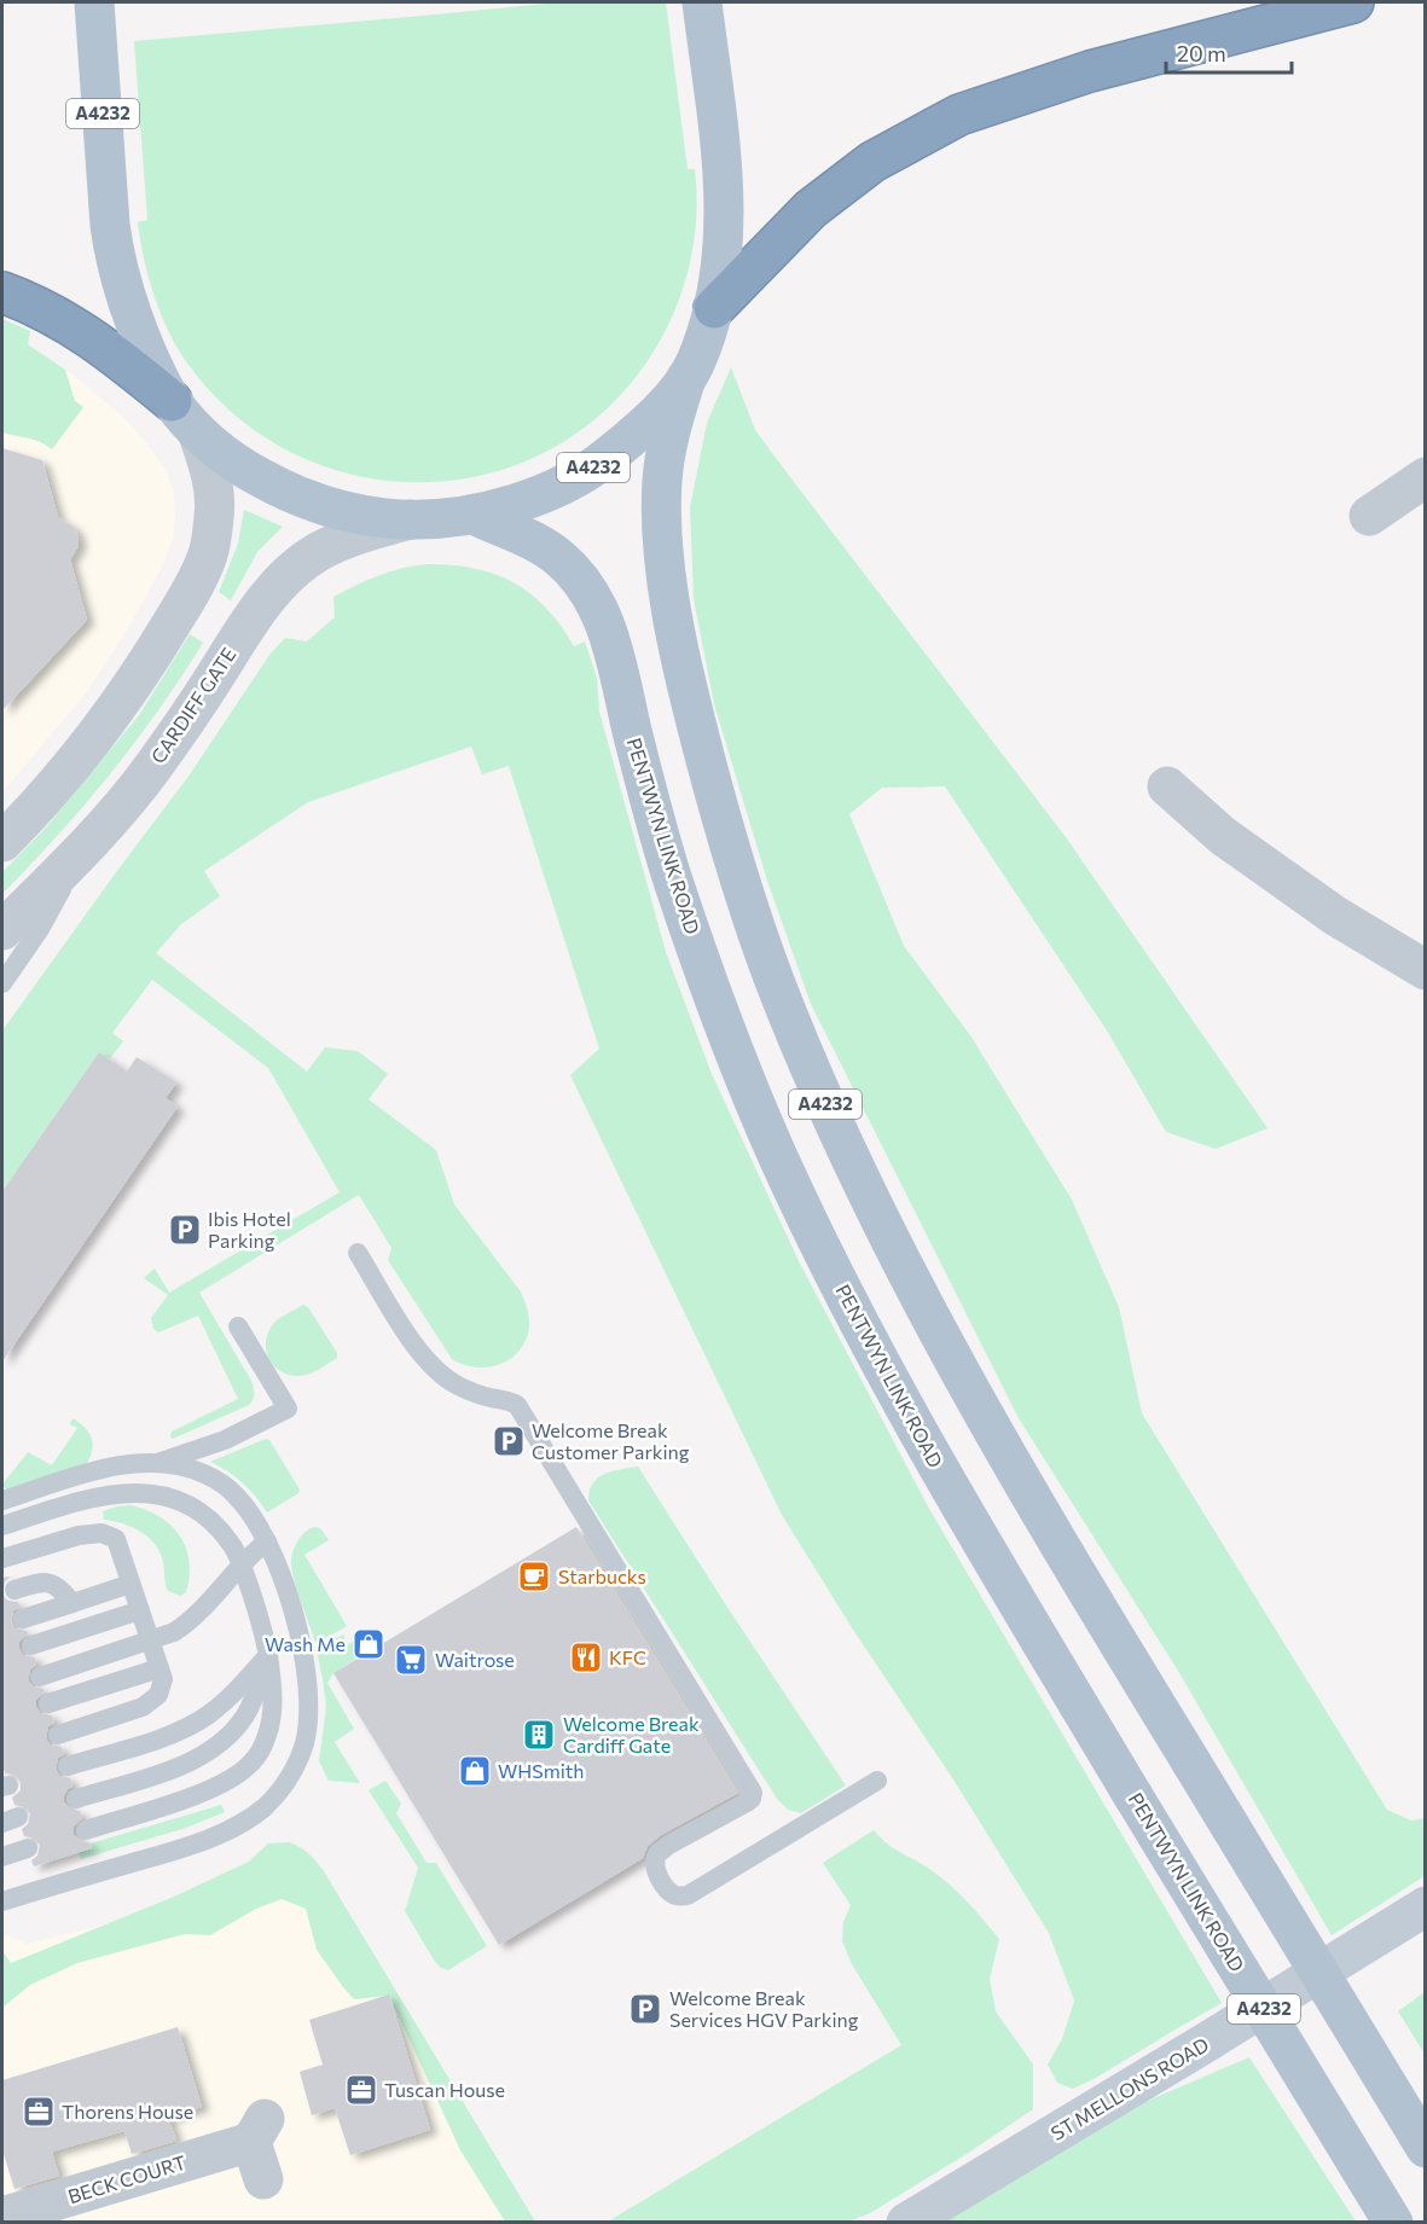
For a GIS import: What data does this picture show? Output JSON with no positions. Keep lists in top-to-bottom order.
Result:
{
  "streets": {
    "main road": ["A4232", "PENTWYN LINK ROAD", "ST MELLONS ROAD"],
    "street": ["CARDIFF GATE", "BECK COURT"]
  },
  "crossings": [
    ["A4232", "CARDIFF GATE"],
    ["A4232", "PENTWYN LINK ROAD"]
  ],
  "places": {
    "parking": ["Ibis Hotel Parking", "Welcome Break Customer Parking", "Welcome Break Services HGV Parking"],
    "cafe": ["Starbucks"],
    "shop": ["Wash Me", "WHSmith"],
    "restaurant": ["KFC"],
    "supermarket": ["Waitrose"],
    "building": ["Welcome Break Cardiff Gate"],
    "office": ["Tuscan House", "Thorens House"]
  },
  "scale_bar": "20 m"
}
